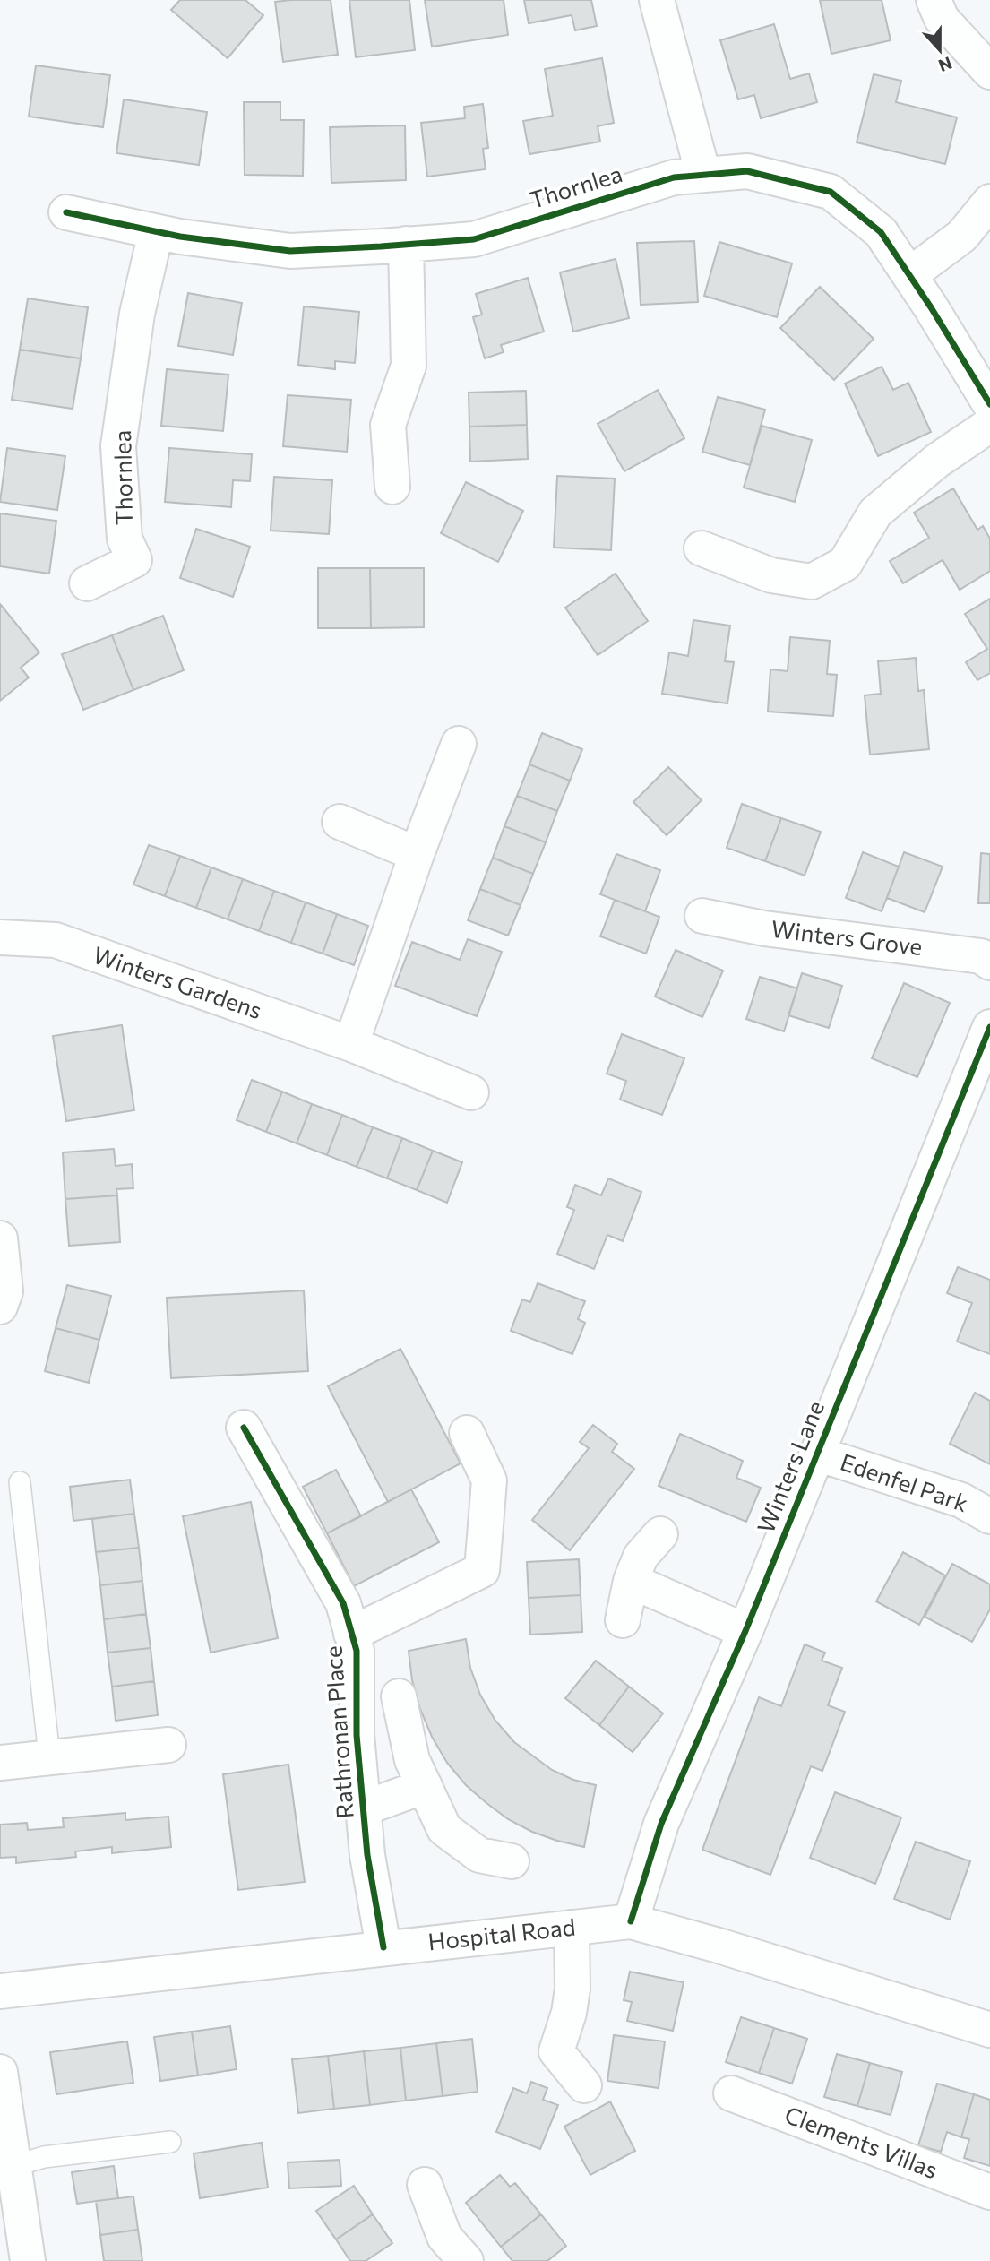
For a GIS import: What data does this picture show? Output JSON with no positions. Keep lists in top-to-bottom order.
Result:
{
  "streets": {
    "street": [
      "Thornlea",
      "Winters Grove",
      "Winters Gardens",
      "Winters Lane",
      "Edenfel Park",
      "Rathronan Place",
      "Hospital Road",
      "Clements Villas"
    ]
  },
  "crossings": [
    ["Winters Lane", "Edenfel Park"],
    ["Winters Lane", "Hospital Road"],
    ["Rathronan Place", "Hospital Road"]
  ],
  "north": "bottom"
}
